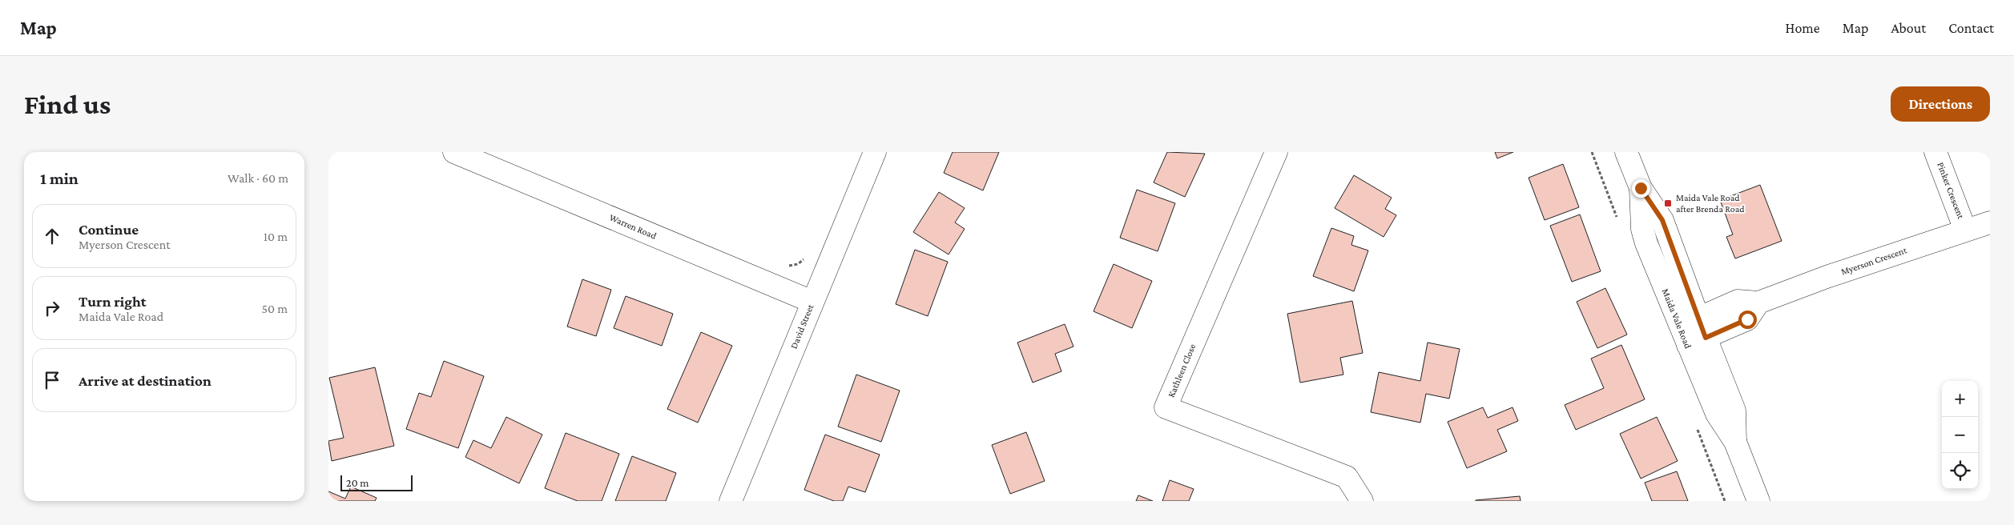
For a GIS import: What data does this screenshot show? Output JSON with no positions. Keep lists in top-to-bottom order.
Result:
{
  "streets": {
    "street": [
      "Pinker Crescent",
      "Warren Road",
      "Myerson Crescent",
      "Maida Vale Road",
      "David Street",
      "Kathleen Close"
    ]
  },
  "crossings": [
    ["Pinker Crescent", "Myerson Crescent"],
    ["Warren Road", "David Street"],
    ["Myerson Crescent", "Maida Vale Road"]
  ],
  "places": {
    "transit": ["Maida Vale Road after Brenda Road"]
  },
  "scale_bar": "20 m",
  "page": {
    "header": "Map",
    "nav": [
      "Home",
      "Map",
      "About",
      "Contact"
    ],
    "buttons": "Directions",
    "title": "Find us",
    "heading": ["1 min", "Walk · 60 m"],
    "list": [
      ["Continue", "Myerson Crescent", "10 m"],
      ["Turn right", "Maida Vale Road", "50 m"],
      "Arrive at destination"
    ],
    "map_buttons": ["+", "−"],
    "scale": "20 m"
  }
}
